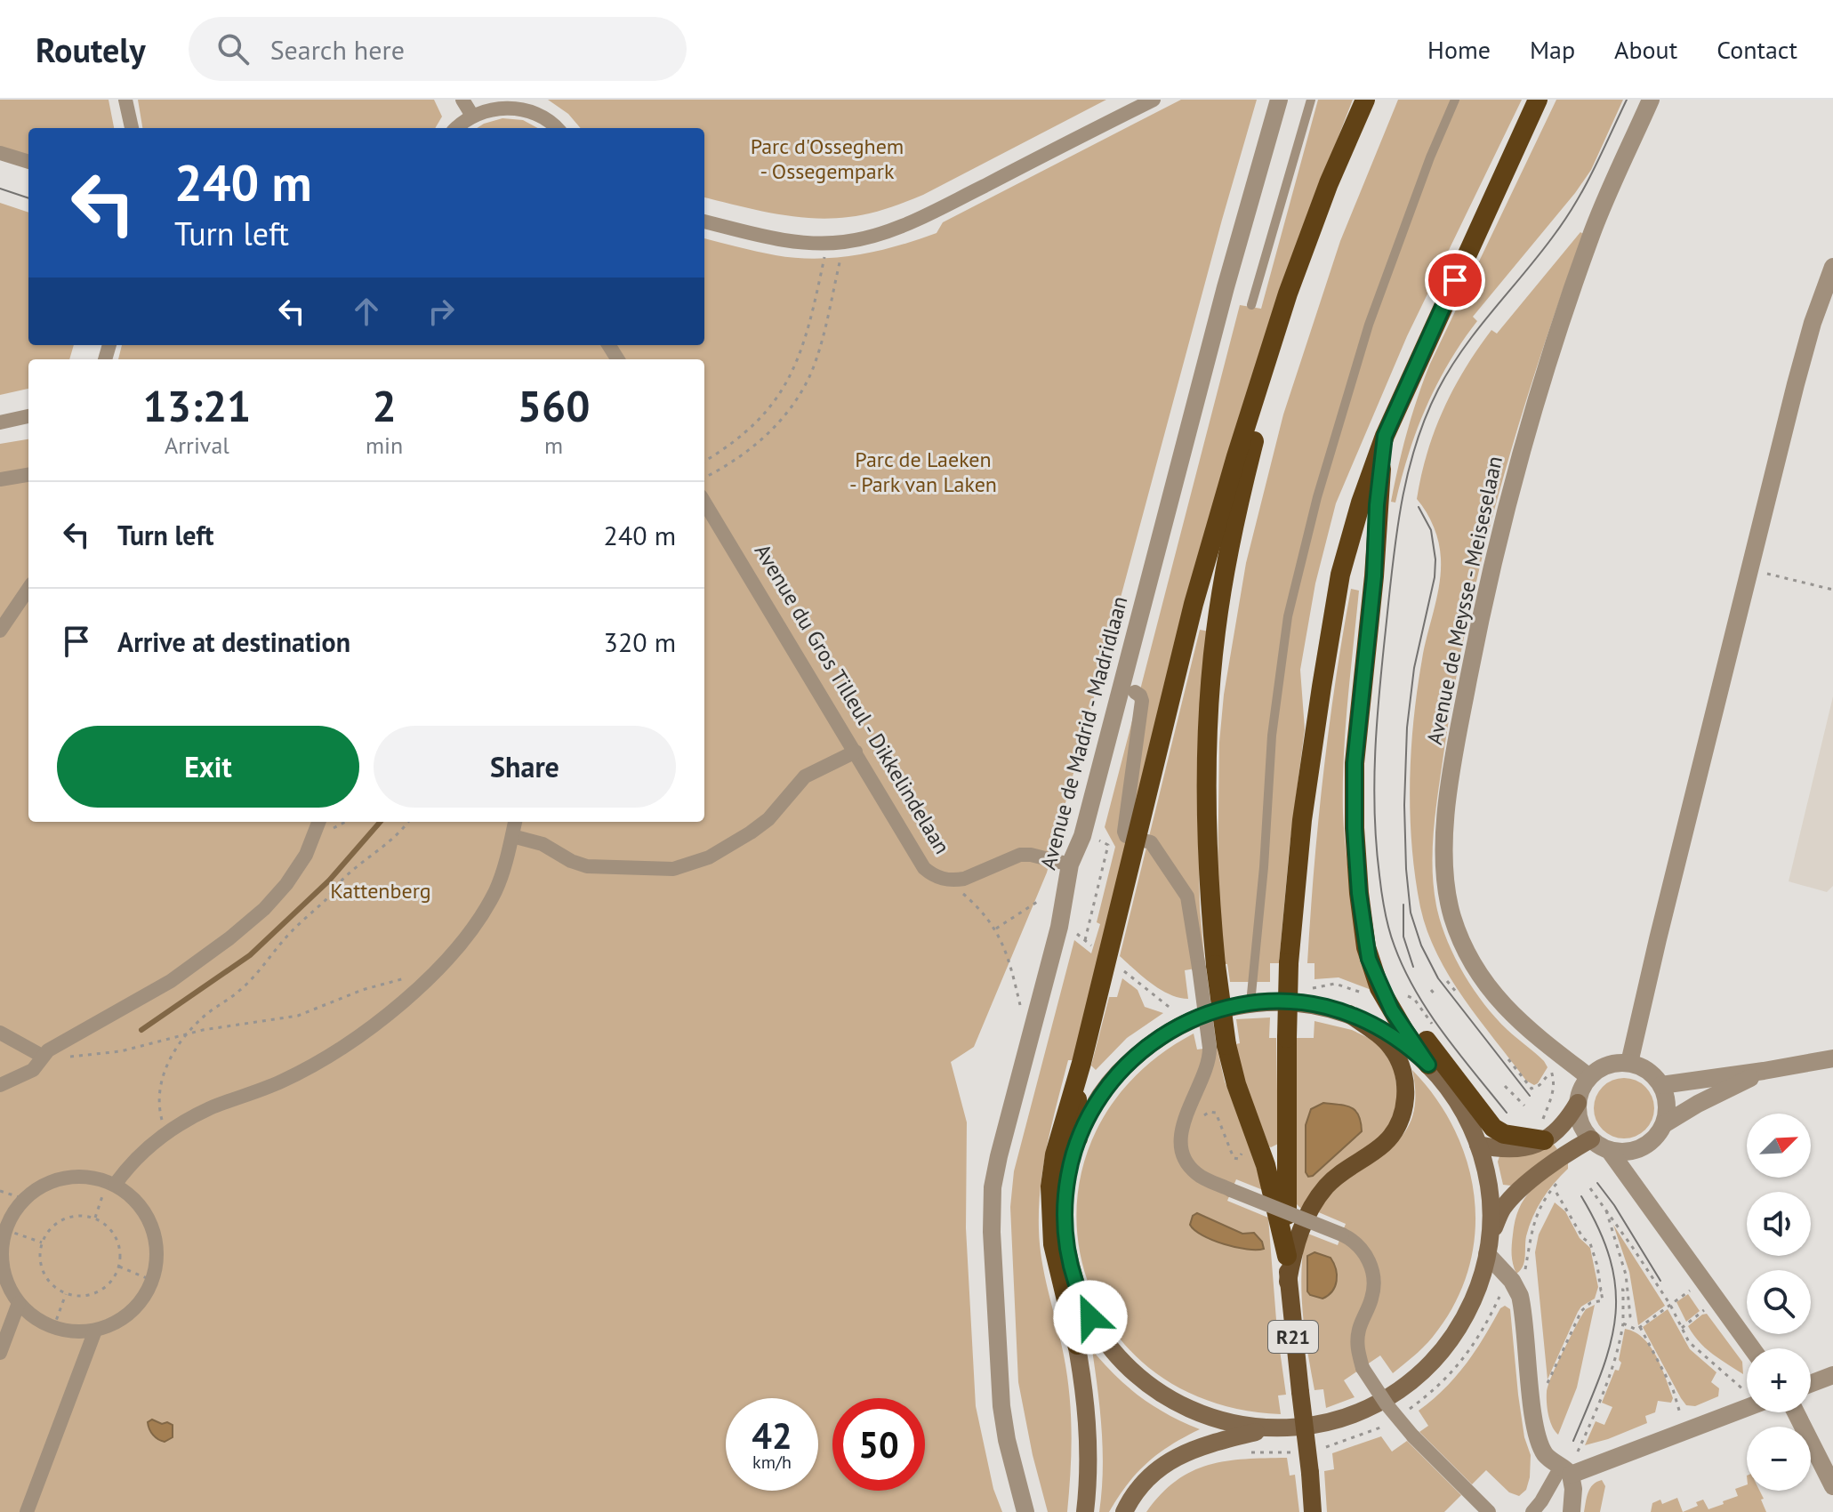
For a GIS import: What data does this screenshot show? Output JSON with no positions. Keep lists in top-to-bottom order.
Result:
{
  "streets": {
    "main road": ["R21"],
    "street": ["Avenue de Meysse - Meiseselaan", "Avenue du Gros Tilleul - Dikkelindelaan", "Avenue de Madrid - Madridlaan"]
  },
  "crossings": [
    ["Avenue du Gros Tilleul - Dikkelindelaan", "Avenue de Madrid - Madridlaan"]
  ],
  "parks": ["Parc d'Osseghem - Ossegempark", "Parc de Laeken - Park van Laken", "Kattenberg"],
  "north": "top right",
  "page": {
    "header": "Routely",
    "search": "Search here",
    "nav": [
      "Home",
      "Map",
      "About",
      "Contact"
    ],
    "turn": ["240 m", "Turn left"],
    "eta": [
      "13:21",
      "Arrival",
      "2",
      "min",
      "560",
      "m"
    ],
    "list": [
      {
        "name": "Turn left",
        "value": "240 m"
      },
      {
        "name": "Arrive at destination",
        "value": "320 m"
      }
    ],
    "buttons": ["Exit", "Share"],
    "map_buttons": ["+", "−"],
    "speed": "42 km/h",
    "limit": "50"
  }
}
